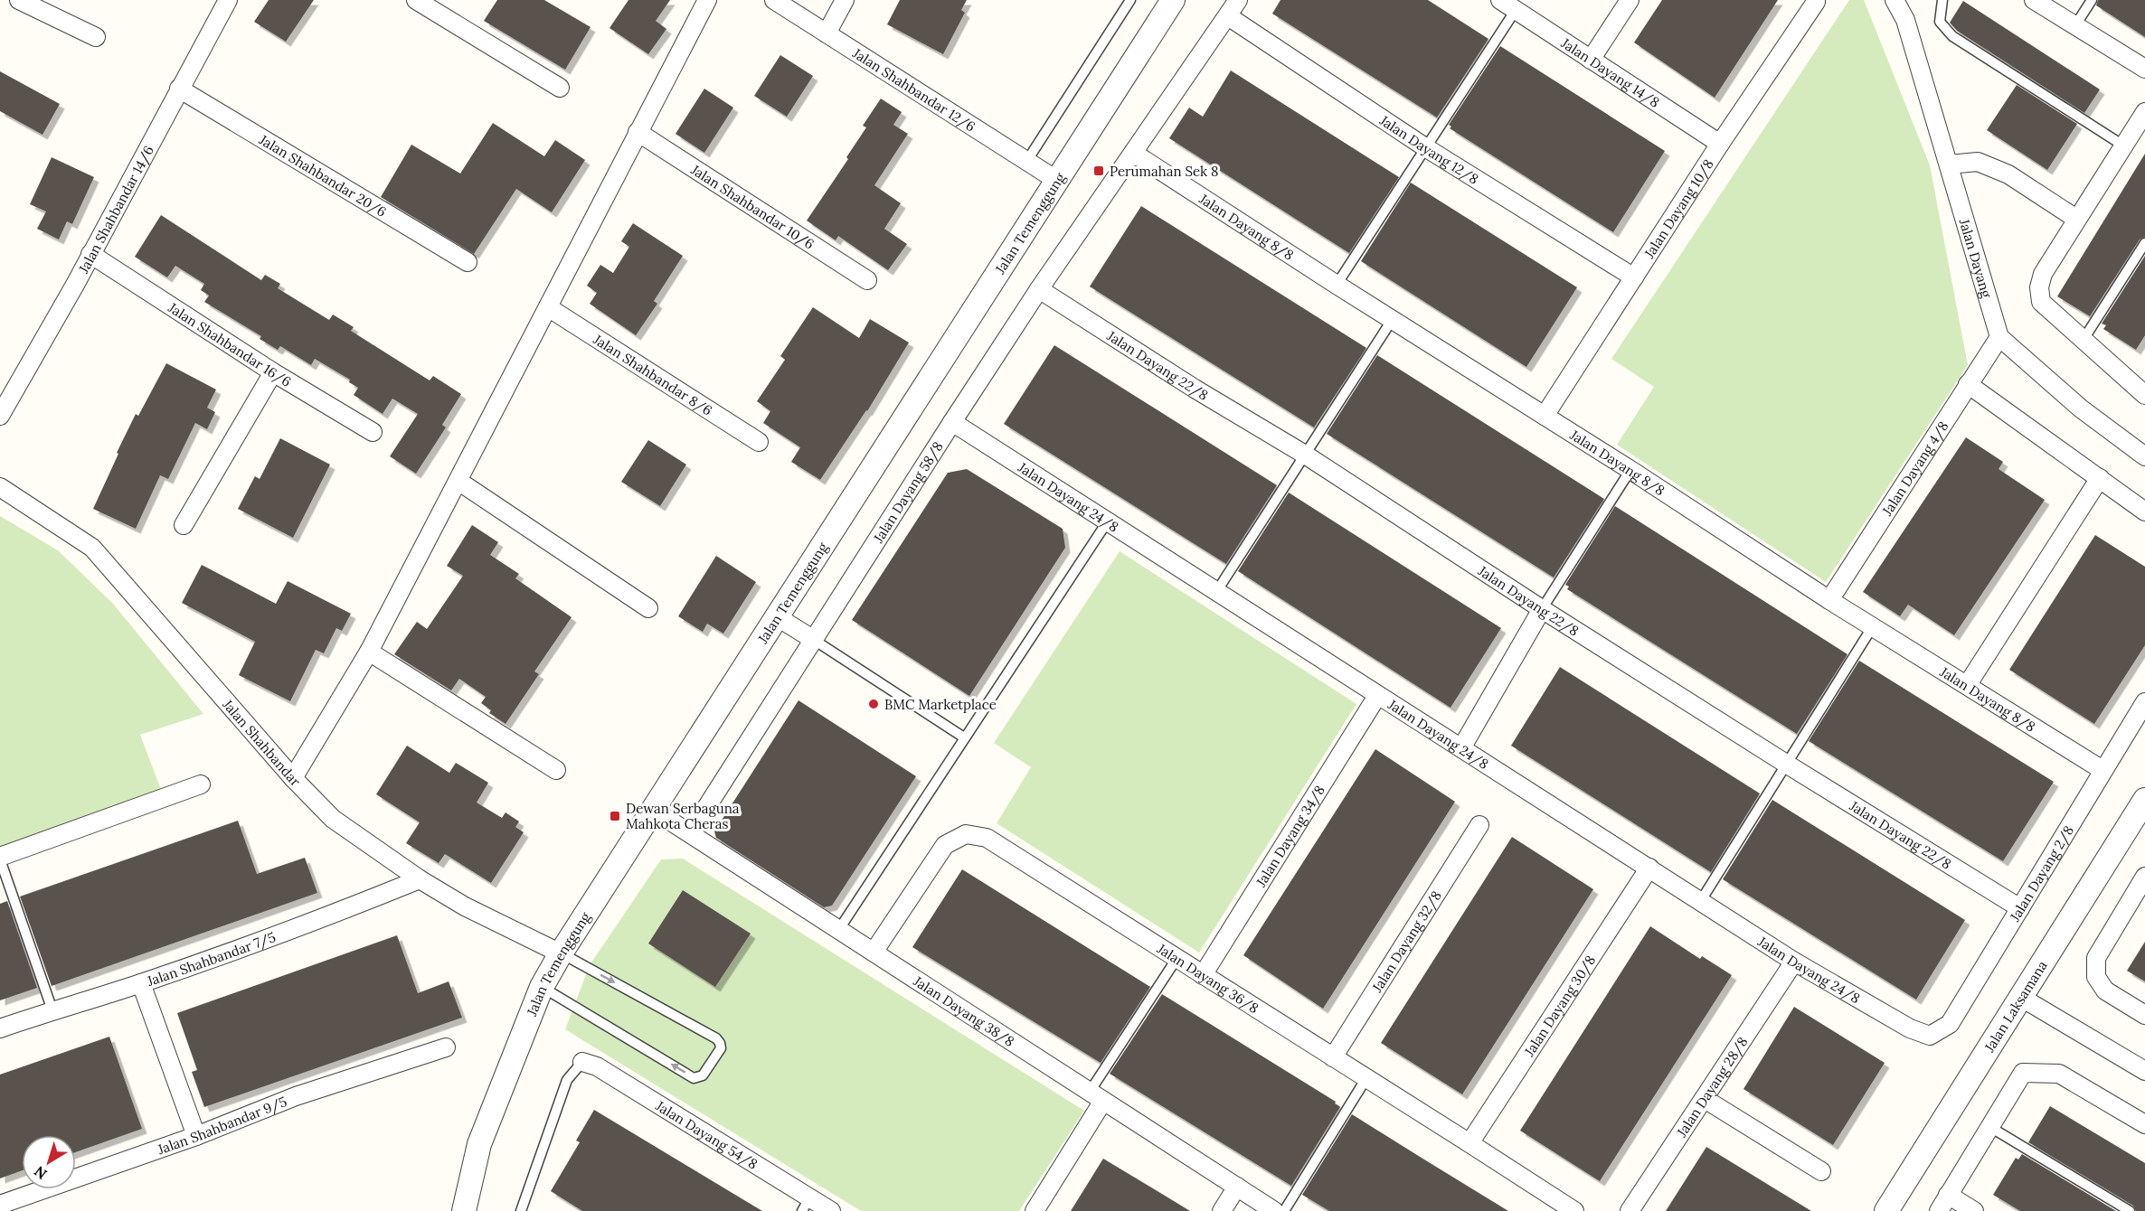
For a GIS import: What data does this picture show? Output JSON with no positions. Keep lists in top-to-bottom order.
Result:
{
  "streets": {
    "street": [
      "Jalan Dayang 14/8",
      "Jalan Shahbandar 12/6",
      "Jalan Dayang 12/8",
      "Jalan Shahbandar 20/6",
      "Jalan Shahbandar 10/6",
      "Jalan Dayang 10/8",
      "Jalan Shahbandar 14/6",
      "Jalan Temenggung",
      "Jalan Dayang 8/8",
      "Jalan Dayang",
      "Jalan Shahbandar 16/6",
      "Jalan Dayang 22/8",
      "Jalan Shahbandar 8/6",
      "Jalan Dayang 4/8",
      "Jalan Dayang 58/8",
      "Jalan Dayang 24/8",
      "Jalan Shahbandar",
      "Jalan Dayang 34/8",
      "Jalan Dayang 2/8",
      "Jalan Dayang 32/8",
      "Jalan Shahbandar 7/5",
      "Jalan Dayang 36/8",
      "Jalan Dayang 30/8",
      "Jalan Laksamana",
      "Jalan Dayang 38/8",
      "Jalan Dayang 28/8",
      "Jalan Shahbandar 9/5",
      "Jalan Dayang 54/8"
    ]
  },
  "crossings": [
    ["Jalan Dayang 14/8", "Jalan Dayang 10/8"],
    ["Jalan Shahbandar 12/6", "Jalan Temenggung"],
    ["Jalan Dayang 12/8", "Jalan Dayang 10/8"],
    ["Jalan Dayang 12/8", "Jalan Dayang 58/8"],
    ["Jalan Shahbandar 20/6", "Jalan Shahbandar 14/6"],
    ["Jalan Dayang 10/8", "Jalan Dayang 8/8"],
    ["Jalan Shahbandar 14/6", "Jalan Shahbandar 16/6"],
    ["Jalan Temenggung", "Jalan Shahbandar"],
    ["Jalan Temenggung", "Jalan Dayang 38/8"],
    ["Jalan Dayang 8/8", "Jalan Dayang 4/8"],
    ["Jalan Dayang 8/8", "Jalan Dayang 58/8"],
    ["Jalan Dayang 8/8", "Jalan Dayang 2/8"],
    ["Jalan Dayang", "Jalan Dayang 4/8"],
    ["Jalan Dayang 22/8", "Jalan Dayang 58/8"],
    ["Jalan Dayang 22/8", "Jalan Dayang 2/8"],
    ["Jalan Dayang 58/8", "Jalan Dayang 24/8"],
    ["Jalan Dayang 58/8", "Jalan Dayang 38/8"],
    ["Jalan Dayang 24/8", "Jalan Dayang 34/8"],
    ["Jalan Dayang 24/8", "Jalan Dayang 2/8"],
    ["Jalan Dayang 24/8", "Jalan Dayang 30/8"],
    ["Jalan Dayang 24/8", "Jalan Dayang 28/8"],
    ["Jalan Shahbandar", "Jalan Shahbandar 7/5"],
    ["Jalan Dayang 34/8", "Jalan Dayang 36/8"],
    ["Jalan Dayang 32/8", "Jalan Dayang 36/8"],
    ["Jalan Dayang 36/8", "Jalan Dayang 30/8"],
    ["Jalan Dayang 36/8", "Jalan Dayang 38/8"]
  ],
  "places": {
    "transit": ["Perumahan Sek 8", "Dewan Serbaguna Mahkota Cheras"],
    "other": ["BMC Marketplace"]
  },
  "north": "bottom left"
}
